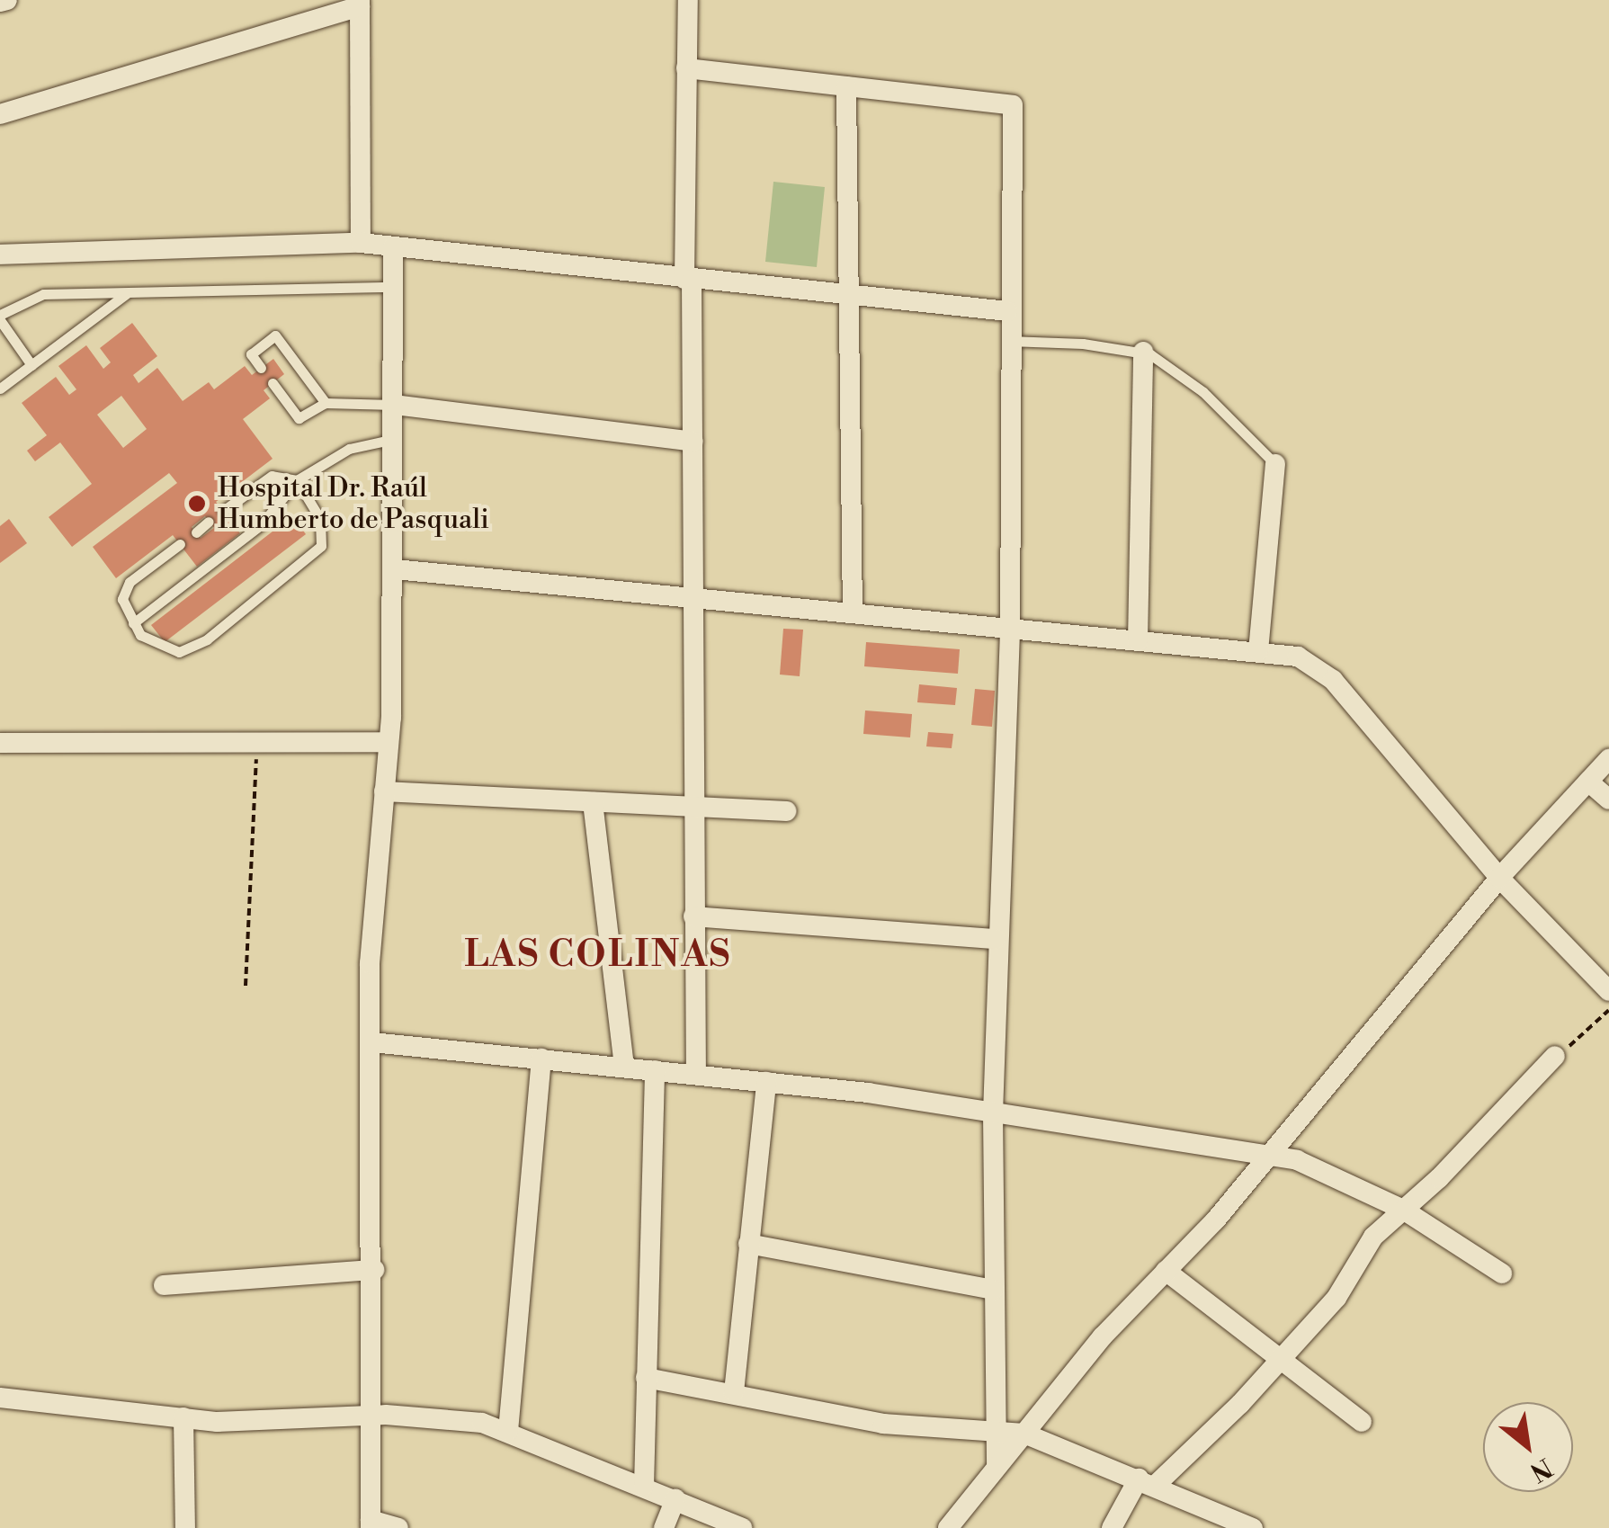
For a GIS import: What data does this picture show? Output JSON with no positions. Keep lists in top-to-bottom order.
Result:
{
  "districts": ["LAS COLINAS"],
  "places": ["Hospital Dr. Raúl Humberto de Pasquali"],
  "north": "bottom right"
}
